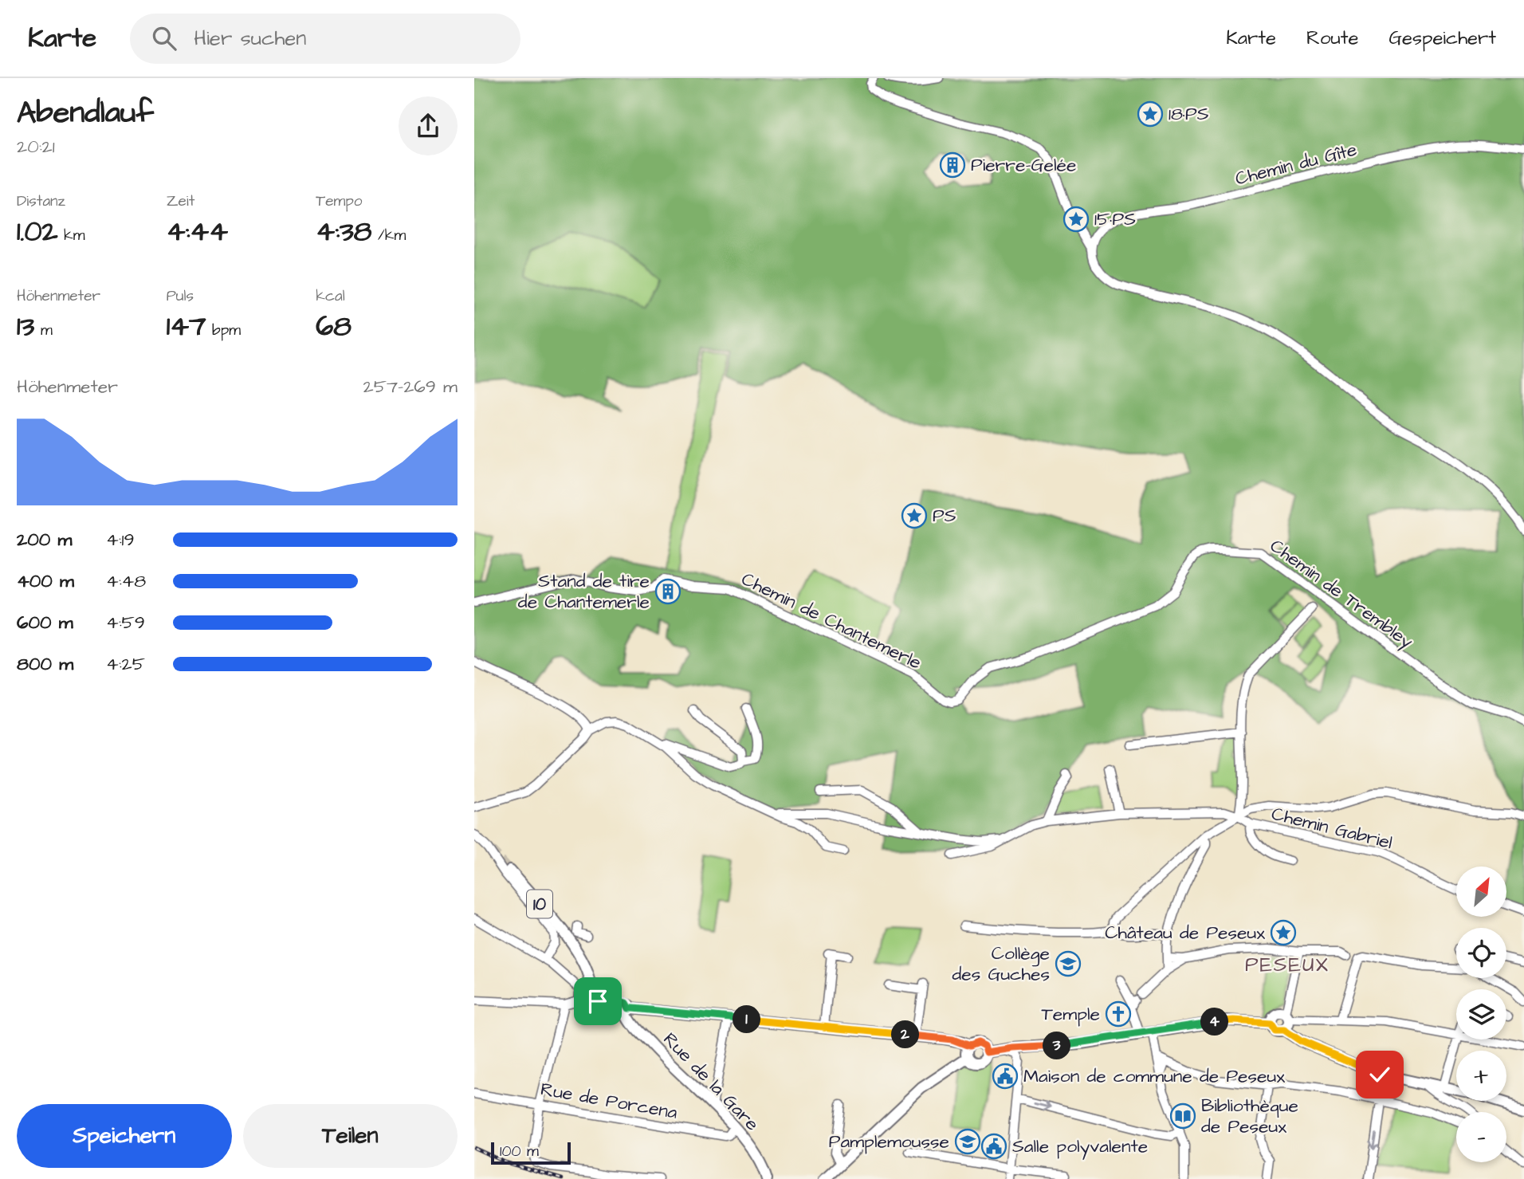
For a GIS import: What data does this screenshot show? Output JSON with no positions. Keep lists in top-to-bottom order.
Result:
{
  "streets": {
    "main road": ["10", "Rue de la Gare"],
    "street": [
      "Chemin du Gîte",
      "Chemin de Trembley",
      "Chemin de Chantemerle",
      "Chemin Gabriel",
      "Rue de Porcena"
    ]
  },
  "crossings": [
    ["Chemin de Trembley", "Chemin de Chantemerle"],
    ["Rue de la Gare", "Rue de Porcena"]
  ],
  "districts": ["PESEUX"],
  "places": {
    "place": [
      "18·PS",
      "15·PS",
      "PS",
      "Château de Peseux"
    ],
    "building": ["Pierre-Gelée", "Stand de tire de Chantemerle"],
    "school or university": ["Collège des Guches", "Pamplemousse"],
    "church": ["Temple"],
    "public building": ["Maison de commune de Peseux", "Salle polyvalente"],
    "library": ["Bibliothèque de Peseux"]
  },
  "scale_bar": "100 m",
  "north": "top right",
  "page": {
    "header": "Karte",
    "search": "Hier suchen",
    "nav": ["Karte", "Route", "Gespeichert"],
    "heading": ["Abendlauf", "20:21"],
    "stats": [
      ["Distanz", "1.02 km"],
      ["Zeit", "4:44"],
      ["Tempo", "4:38 /km"],
      ["Höhenmeter", "13 m"],
      ["Puls", "147 bpm"],
      ["kcal", "68"]
    ],
    "chart": ["Höhenmeter", "257–269 m"],
    "list": [
      {
        "name": "200 m",
        "note": "4:19"
      },
      {
        "name": "400 m",
        "note": "4:48"
      },
      {
        "name": "600 m",
        "note": "4:59"
      },
      {
        "name": "800 m",
        "note": "4:25"
      }
    ],
    "map_buttons": ["+", "−"],
    "pins": [
      "1",
      "4",
      "2",
      "3"
    ],
    "buttons": ["Speichern", "Teilen"],
    "scale": "100 m"
  }
}
